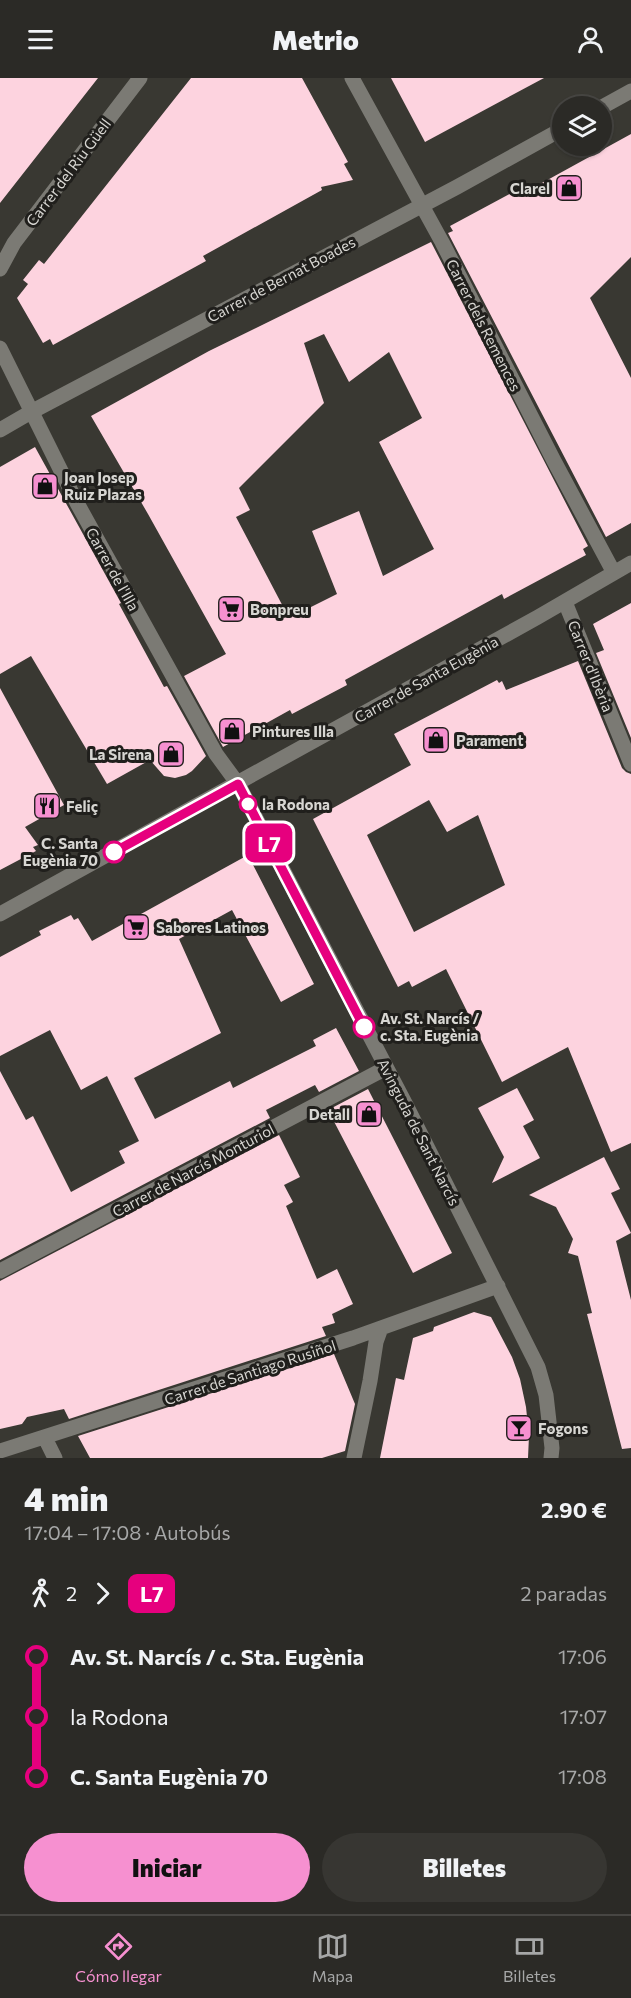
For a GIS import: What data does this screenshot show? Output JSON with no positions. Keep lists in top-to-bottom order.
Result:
{
  "streets": {
    "street": [
      "Carrer del Riu Güell",
      "Carrer de Bernat Boades",
      "Carrer dels Remences",
      "Carrer de l'Illa",
      "Carrer d'Ibèria",
      "Carrer de Santa Eugènia",
      "Avinguda de Sant Narcís",
      "Carrer de Narcís Monturiol",
      "Carrer de Santiago Rusiñol"
    ]
  },
  "crossings": [
    ["Carrer de Bernat Boades", "Carrer dels Remences"],
    ["Carrer de Bernat Boades", "Carrer de l'Illa"],
    ["Carrer dels Remences", "Carrer de Santa Eugènia"],
    ["Carrer de l'Illa", "Carrer de Santa Eugènia"],
    ["Carrer de l'Illa", "Avinguda de Sant Narcís"],
    ["Carrer d'Ibèria", "Carrer de Santa Eugènia"],
    ["Carrer de Santa Eugènia", "Avinguda de Sant Narcís"],
    ["Avinguda de Sant Narcís", "Carrer de Narcís Monturiol"],
    ["Avinguda de Sant Narcís", "Carrer de Santiago Rusiñol"]
  ],
  "places": {
    "shop": [
      "Clarel",
      "Joan Josep Ruiz Plazas",
      "Pintures Illa",
      "Parament",
      "La Sirena",
      "Detall"
    ],
    "supermarket": ["Bonpreu", "Sabores Latinos"],
    "other": ["la Rodona", "C. Santa Eugènia 70", "Av. St. Narcís / c. Sta. Eugènia"],
    "restaurant": ["Feliç"],
    "bar": ["Fogons"]
  },
  "lines": ["bus line L7"],
  "page": {
    "header": "Metrio",
    "on_map": "L7",
    "heading": ["4 min", "17:04 – 17:08 · Autobús", "2.90 €"],
    "legs": ["2", "L7", "2 paradas"],
    "list": [
      {
        "name": "Av. St. Narcís / c. Sta. Eugènia",
        "value": "17:06"
      },
      {
        "name": "la Rodona",
        "value": "17:07"
      },
      {
        "name": "C. Santa Eugènia 70",
        "value": "17:08"
      }
    ],
    "buttons": ["Iniciar", "Billetes"],
    "tabs": ["Cómo llegar", "Mapa", "Billetes"]
  }
}
